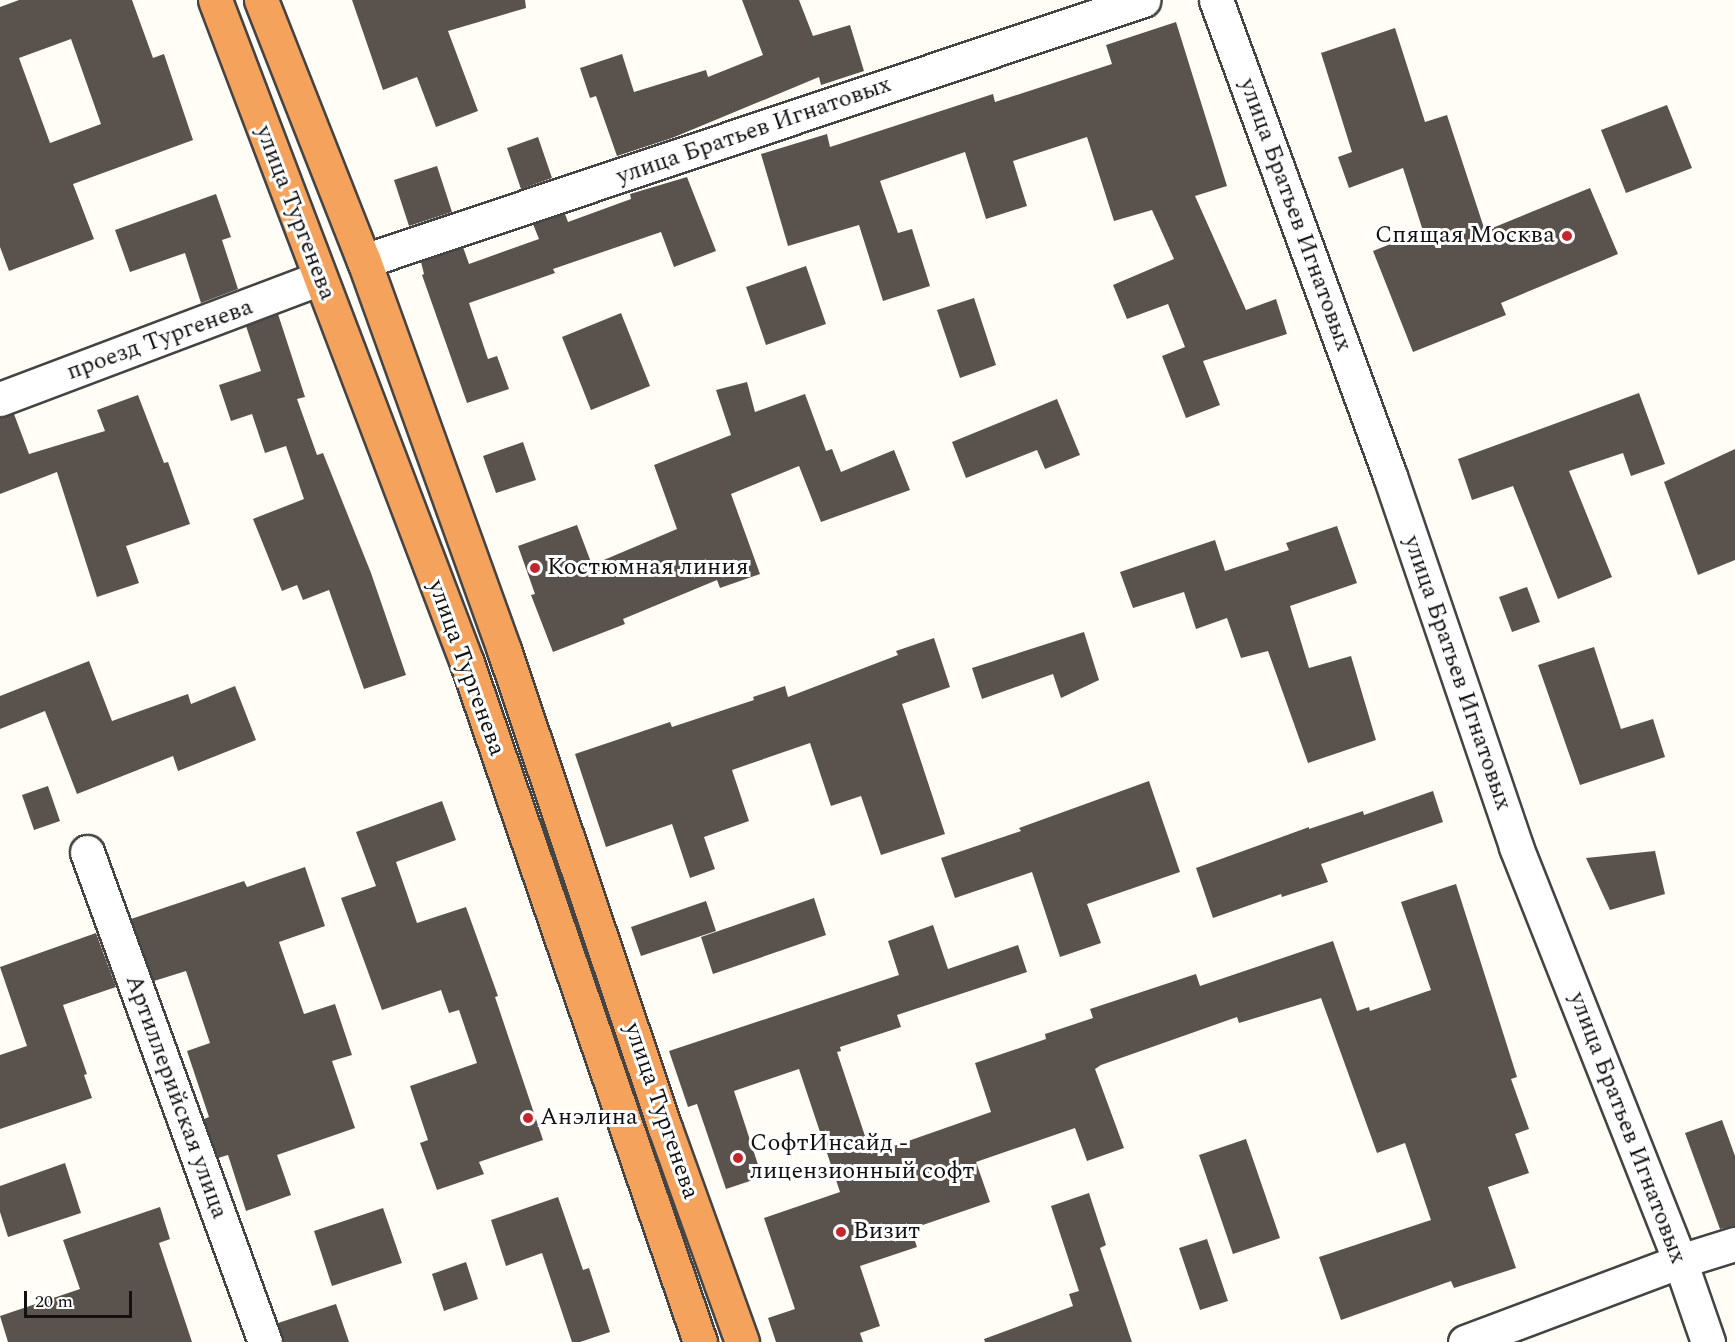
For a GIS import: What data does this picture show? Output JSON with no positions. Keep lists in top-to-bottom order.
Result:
{
  "streets": {
    "highway": ["улица Тургенева"],
    "street": ["улица Братьев Игнатовых", "проезд Тургенева", "Артиллерийская улица"]
  },
  "crossings": [
    ["улица Братьев Игнатовых", "улица Тургенева"],
    ["улица Тургенева", "проезд Тургенева"]
  ],
  "places": [
    "Спящая Москва",
    "Костюмная линия",
    "Анэлина",
    "СофтИнсайд - лицензионный софт",
    "Визит"
  ],
  "scale_bar": "20 m"
}
